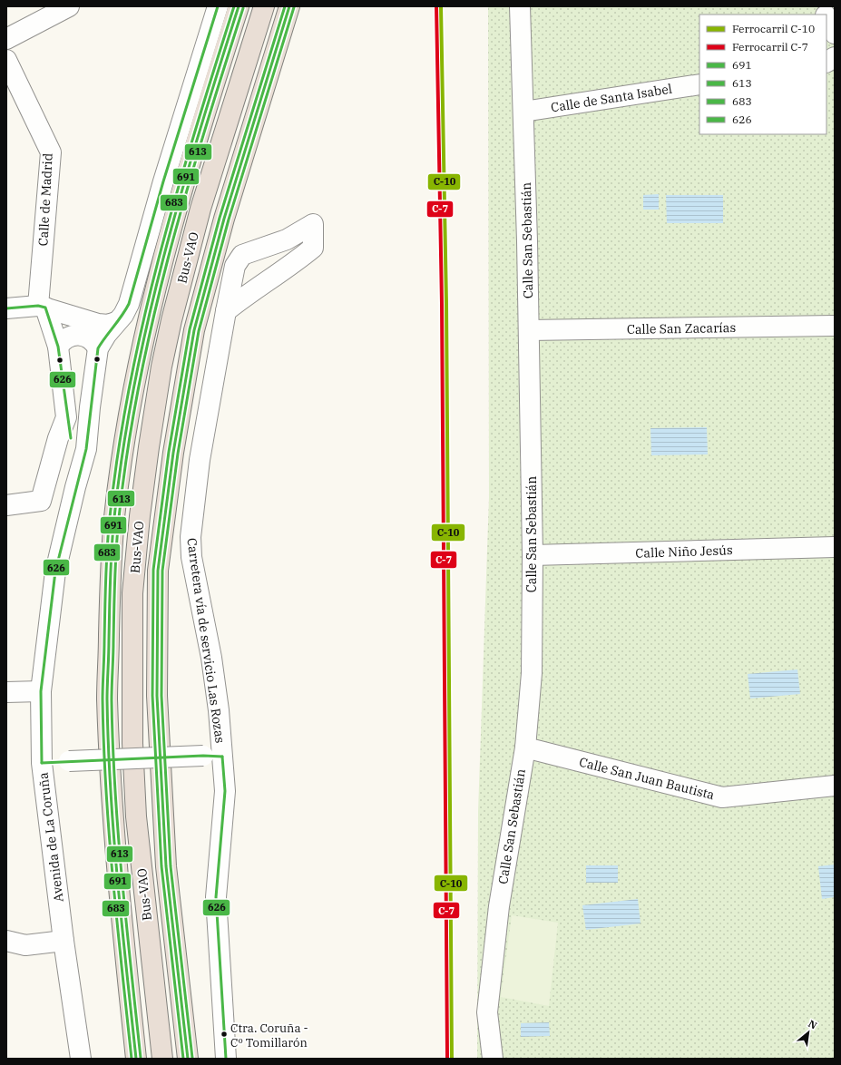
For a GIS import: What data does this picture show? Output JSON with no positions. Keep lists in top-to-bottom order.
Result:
{
  "streets": {
    "highway": ["Bus-VAO"],
    "street": [
      "Calle de Santa Isabel",
      "Calle de Madrid",
      "Calle San Sebastián",
      "Calle San Zacarías",
      "Calle Niño Jesús",
      "Carretera vía de servicio Las Rozas",
      "Calle San Juan Bautista",
      "Avenida de La Coruña"
    ]
  },
  "crossings": [
    ["Calle de Santa Isabel", "Calle San Sebastián"],
    ["Calle de Madrid", "Avenida de La Coruña"],
    ["Calle San Sebastián", "Calle San Zacarías"],
    ["Calle San Sebastián", "Calle Niño Jesús"],
    ["Calle San Sebastián", "Calle San Juan Bautista"]
  ],
  "places": ["Ctra. Coruña - Cº Tomillarón"],
  "lines": [
    "rail line C-10",
    "rail line C-7",
    "transit line 691",
    "transit line 683",
    "transit line 626",
    "transit line 613"
  ],
  "legend": [
    "Ferrocarril C-10",
    "Ferrocarril C-7",
    "691",
    "613",
    "683",
    "626"
  ],
  "north": "top right"
}
